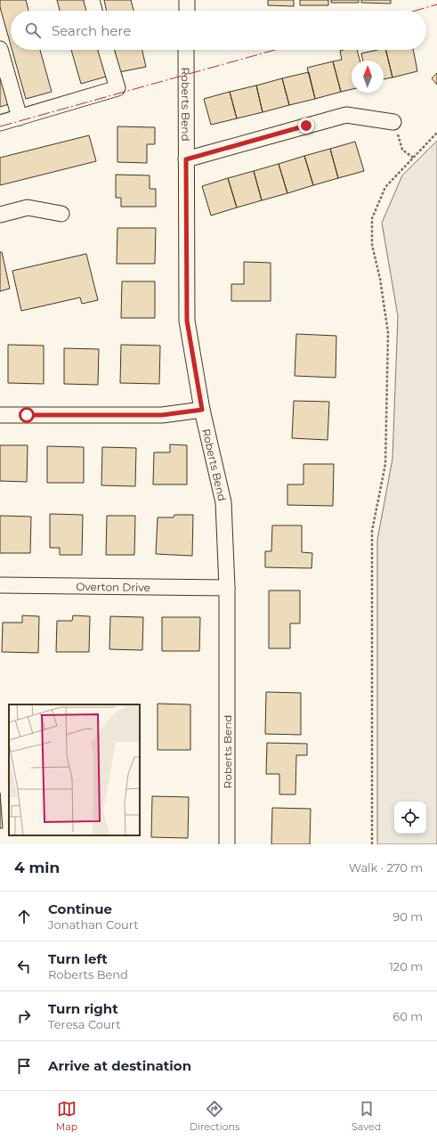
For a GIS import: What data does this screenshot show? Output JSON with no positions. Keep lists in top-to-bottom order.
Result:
{
  "streets": {
    "street": ["Roberts Bend", "Overton Drive"]
  },
  "crossings": [
    ["Roberts Bend", "Overton Drive"]
  ],
  "north": "top",
  "page": {
    "search": "Search here",
    "heading": ["4 min", "Walk · 270 m"],
    "list": [
      ["Continue", "Jonathan Court", "90 m"],
      ["Turn left", "Roberts Bend", "120 m"],
      ["Turn right", "Teresa Court", "60 m"],
      "Arrive at destination"
    ],
    "nav": ["Map", "Directions", "Saved"]
  }
}
